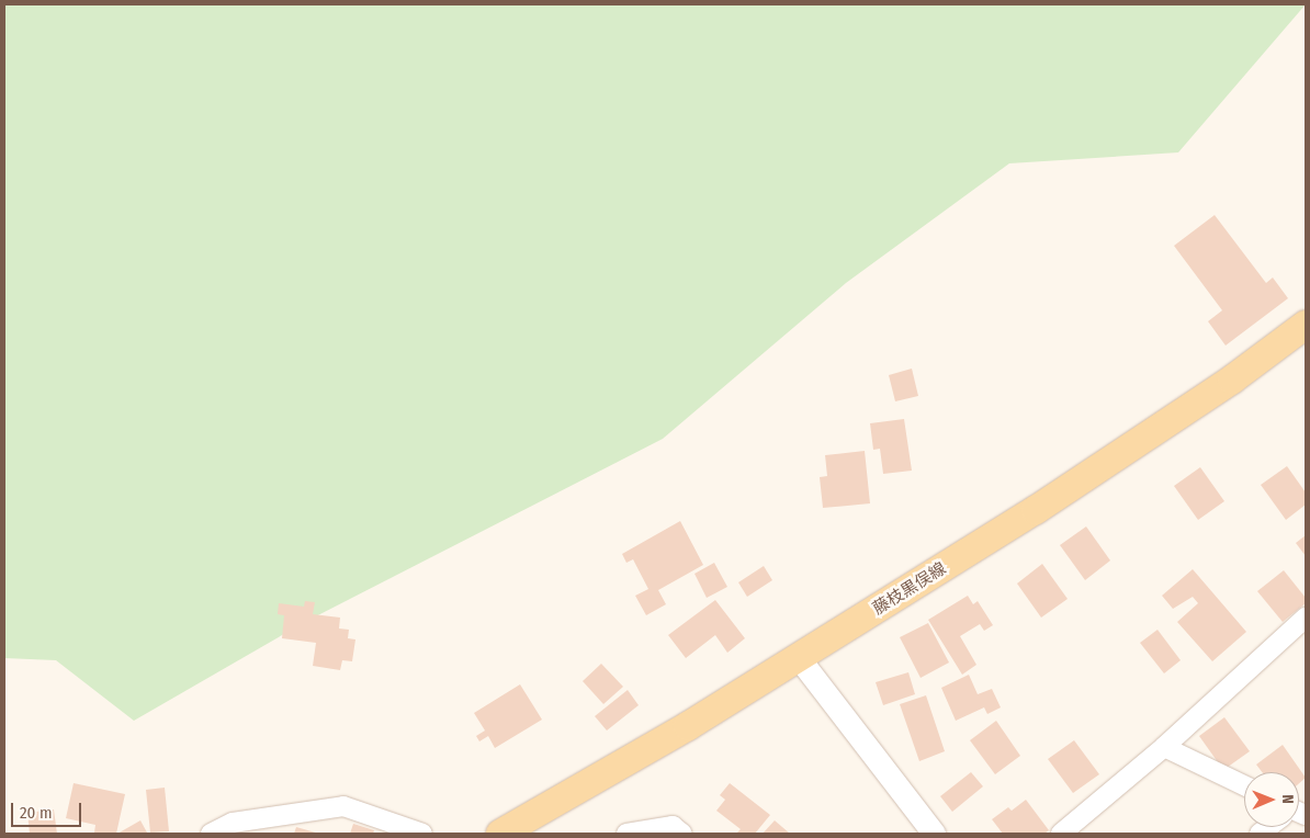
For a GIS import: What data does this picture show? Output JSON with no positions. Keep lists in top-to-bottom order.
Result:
{
  "streets": {
    "main road": ["藤枝黒俣線"]
  },
  "scale_bar": "20 m",
  "north": "right"
}
